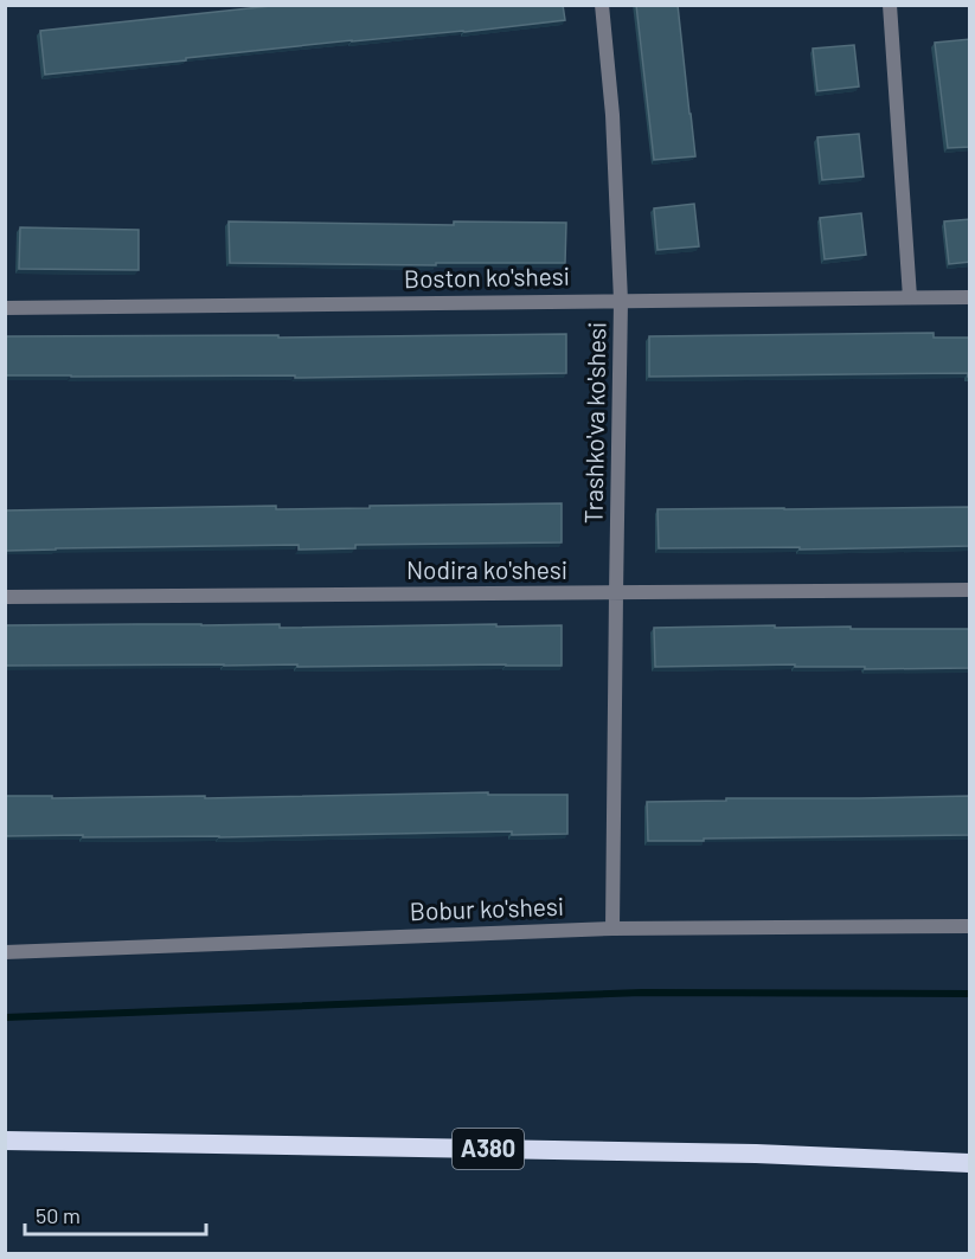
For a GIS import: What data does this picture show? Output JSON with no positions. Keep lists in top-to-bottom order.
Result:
{
  "streets": {
    "highway": ["A380"],
    "street": [
      "Boston ko'shesi",
      "Trashko'va ko'shesi",
      "Nodira ko'shesi",
      "Bobur ko'shesi"
    ]
  },
  "crossings": [
    ["Boston ko'shesi", "Trashko'va ko'shesi"],
    ["Trashko'va ko'shesi", "Nodira ko'shesi"],
    ["Trashko'va ko'shesi", "Bobur ko'shesi"]
  ],
  "scale_bar": "50 m"
}
